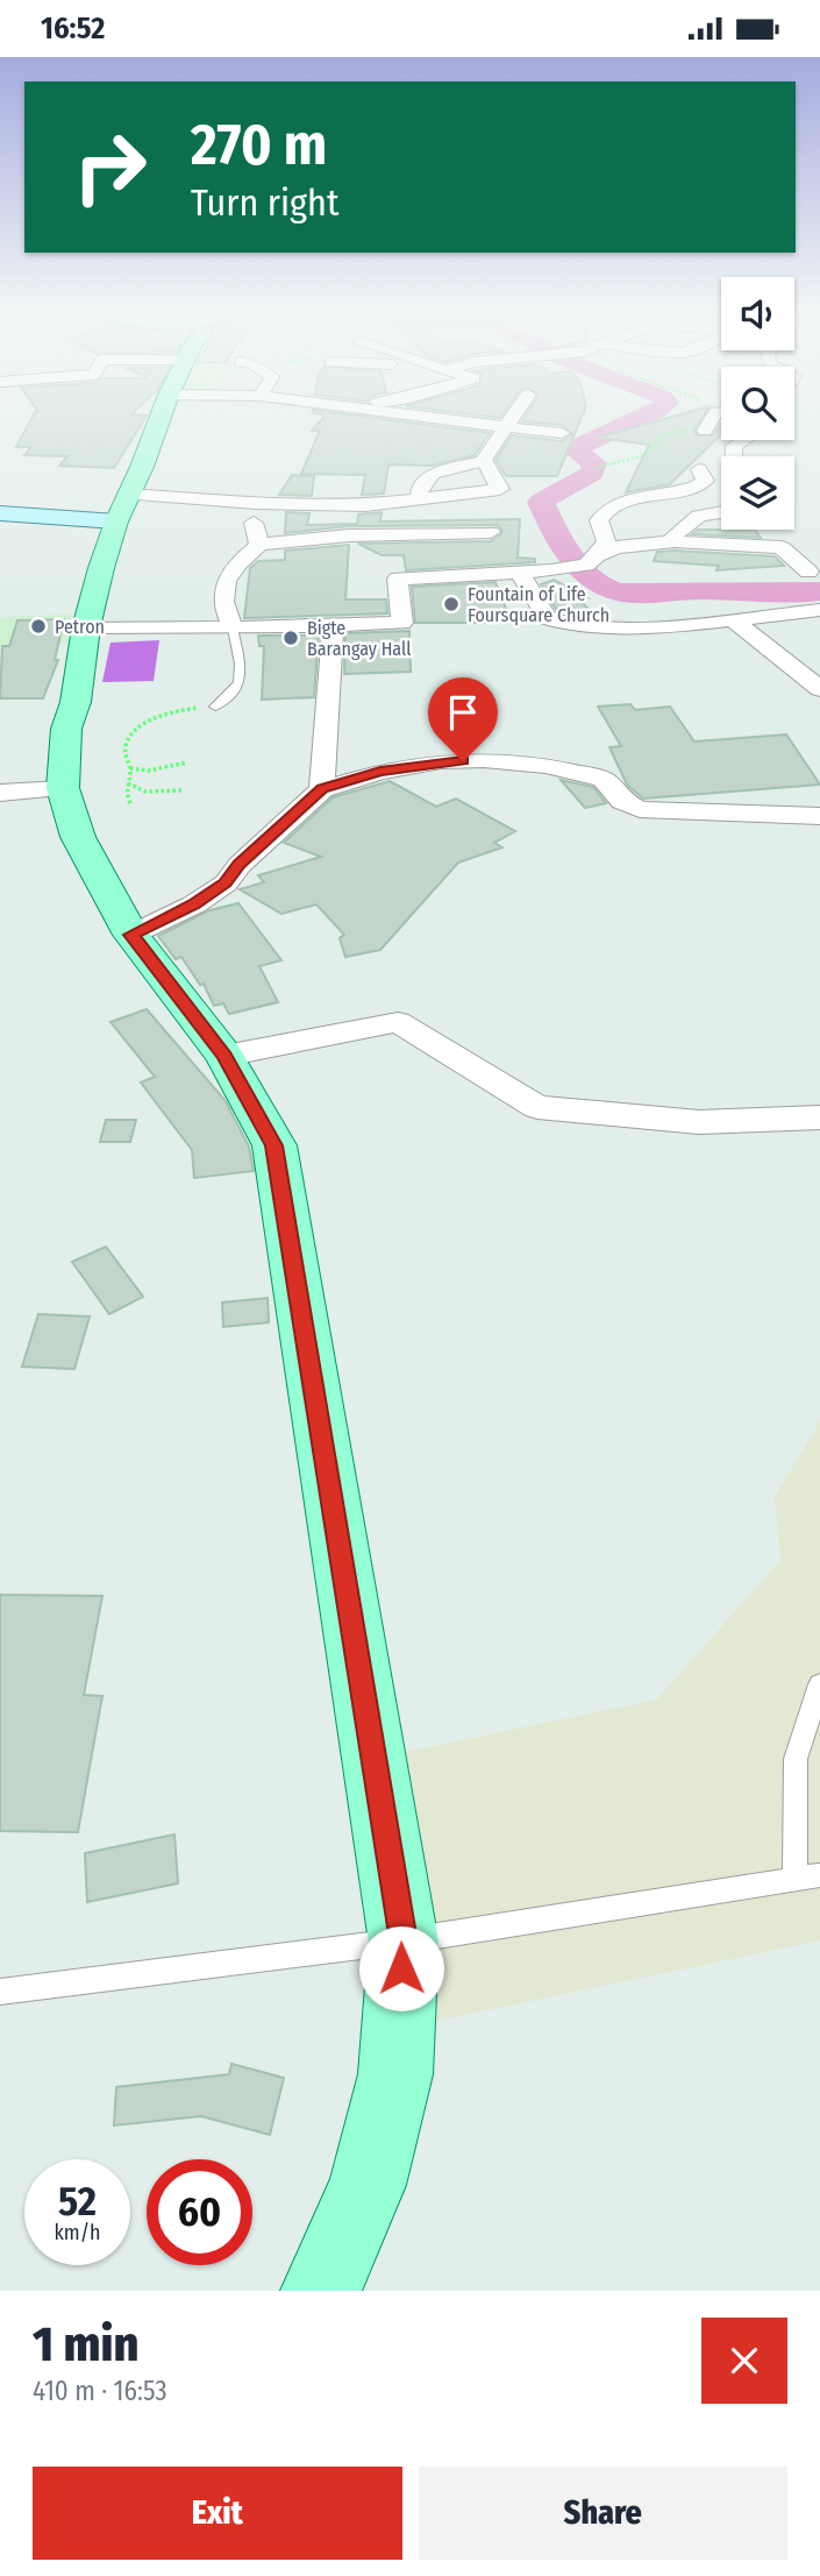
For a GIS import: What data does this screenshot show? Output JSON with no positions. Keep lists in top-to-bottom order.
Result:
{
  "places": ["Fountain of Life Foursquare Church", "Petron", "Bigte Barangay Hall"],
  "page": {
    "status": "16:52",
    "turn": ["270 m", "Turn right"],
    "speed": "52 km/h",
    "limit": "60",
    "heading": ["1 min", "410 m · 16:53"],
    "buttons": ["Exit", "Share"]
  }
}
